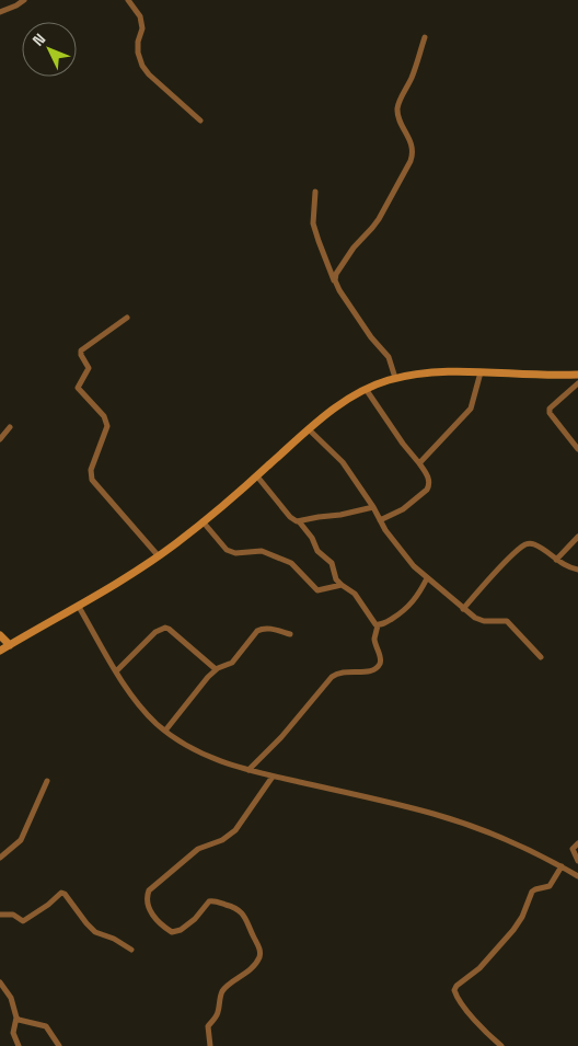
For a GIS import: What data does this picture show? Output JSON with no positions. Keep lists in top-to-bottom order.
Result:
{
  "north": "top left"
}
